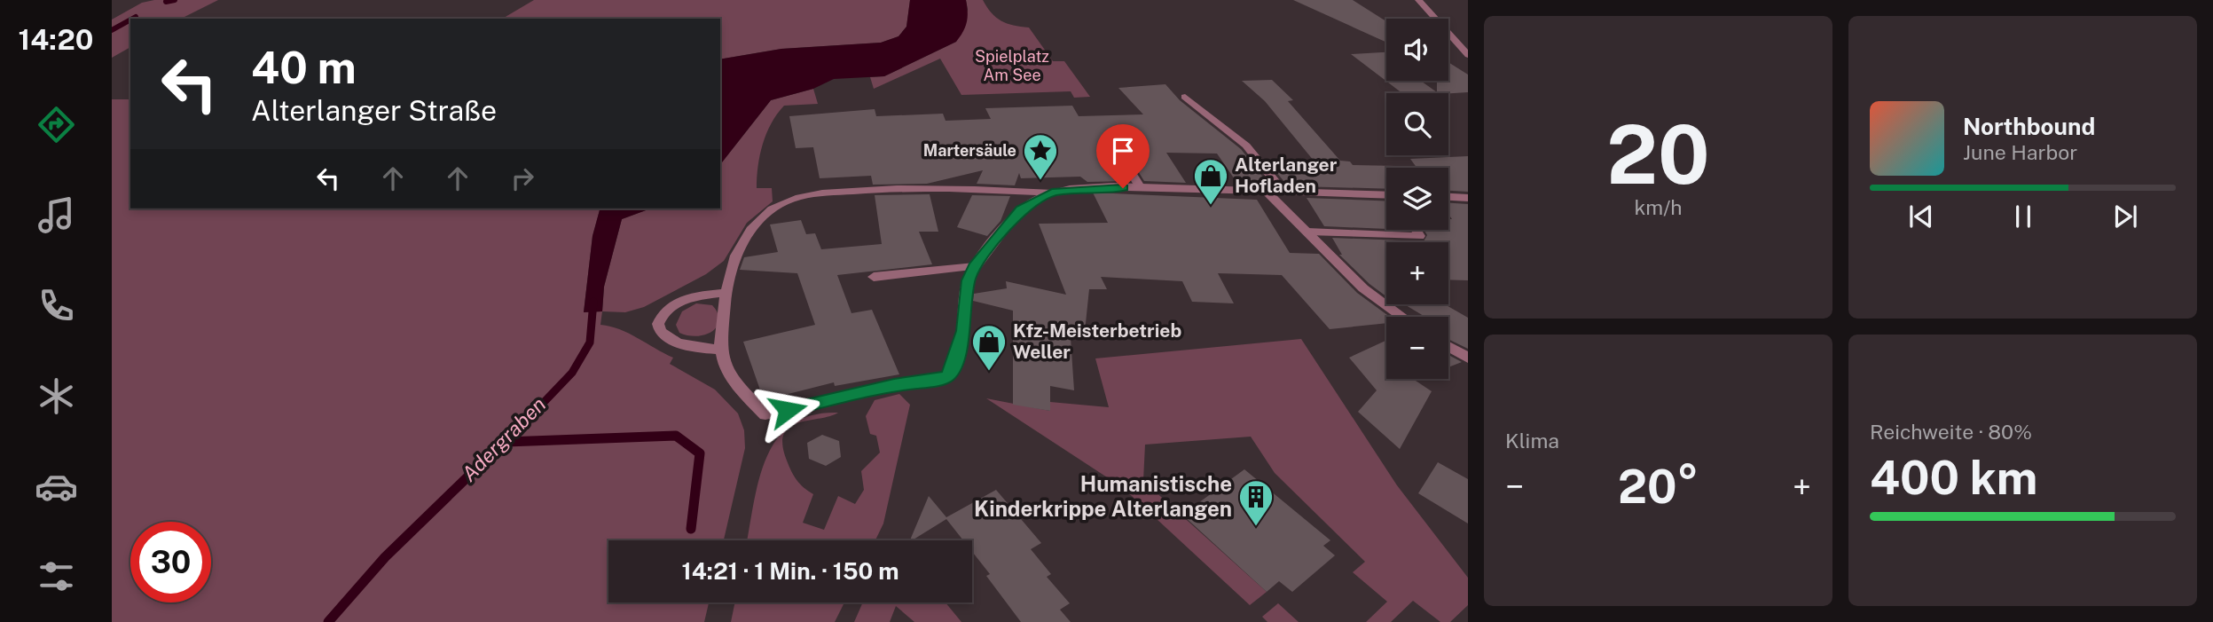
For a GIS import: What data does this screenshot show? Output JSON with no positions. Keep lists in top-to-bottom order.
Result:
{
  "water": ["Adergraben"],
  "parks": ["Spielplatz Am See"],
  "places": {
    "place": ["Martersäule"],
    "shop": ["Alterlanger Hofladen", "Kfz-Meisterbetrieb Weller"],
    "building": ["Humanistische Kinderkrippe Alterlangen"]
  },
  "page": {
    "tabs": "14:20",
    "tile": [
      ["20", "km/h"],
      "Klima",
      ["Reichweite · 80%", "400 km"]
    ],
    "map_buttons": ["+", "−"],
    "turn": ["40 m", "Alterlanger Straße"],
    "song": ["Northbound", "June Harbor"],
    "heat": ["−", "20°", "+"],
    "limit": "30",
    "trip": "14:21 · 1 Min. · 150 m"
  }
}
